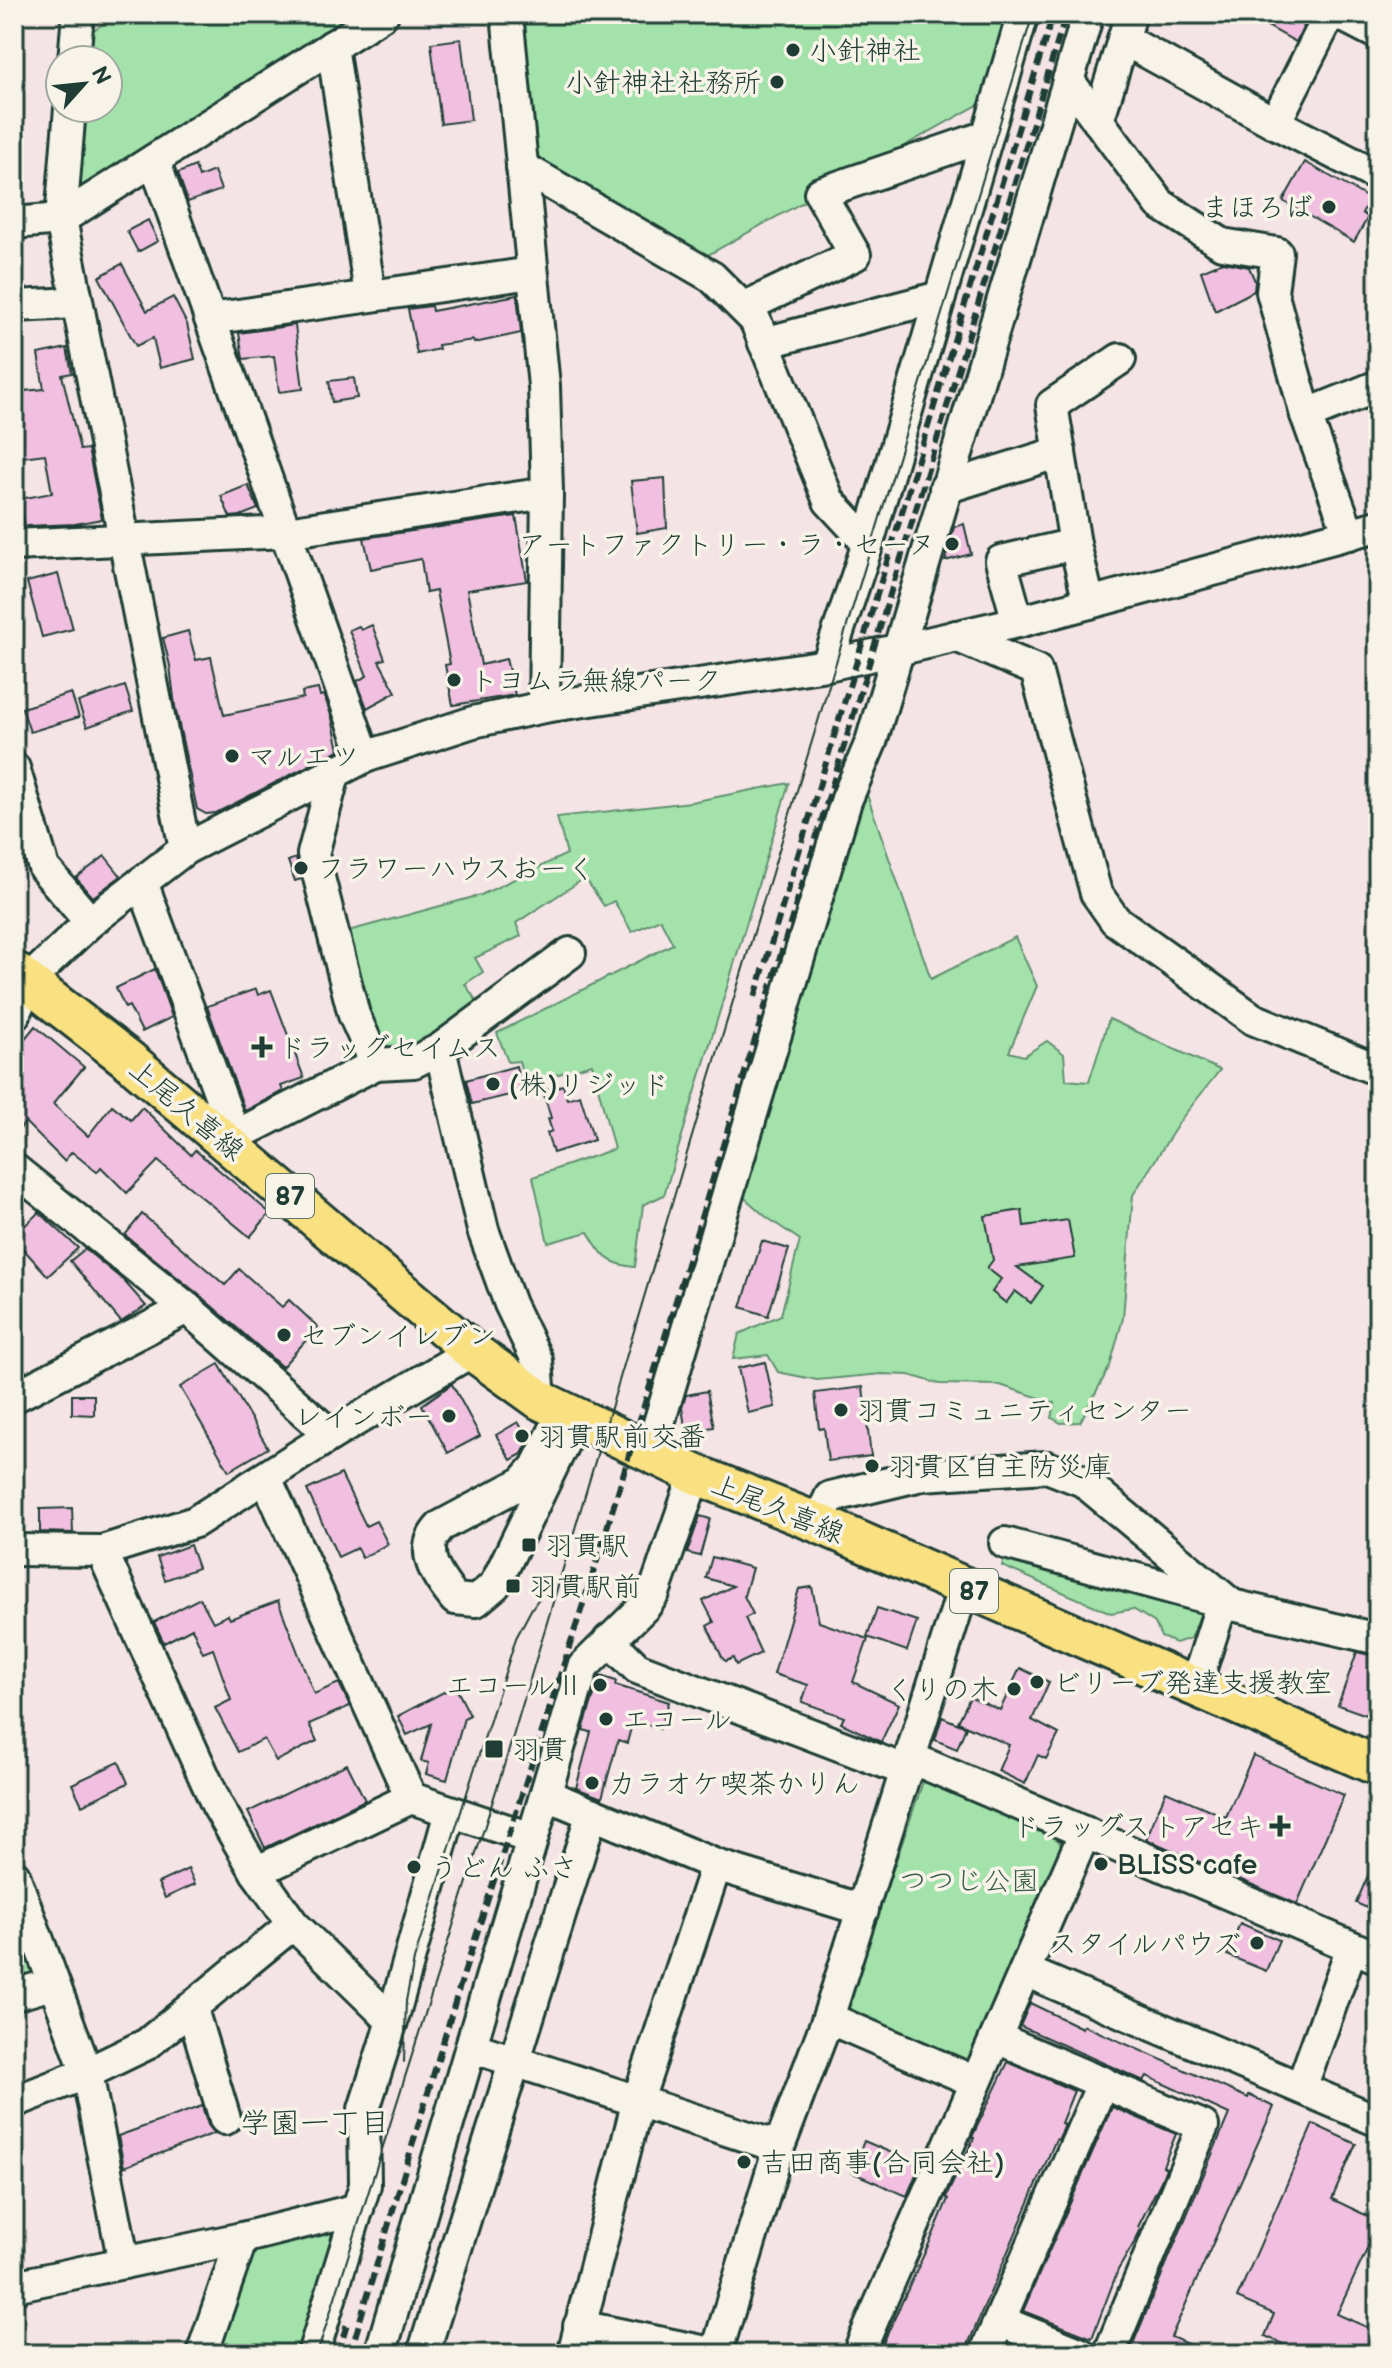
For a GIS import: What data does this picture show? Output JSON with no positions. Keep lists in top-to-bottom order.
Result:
{
  "streets": {
    "main road": ["上尾久喜線", "87"]
  },
  "districts": ["学園一丁目"],
  "parks": ["つつじ公園"],
  "places": {
    "other": [
      "小針神社",
      "小針神社社務所",
      "まほろば",
      "アートファクトリー・ラ・セーヌ",
      "トヨムラ無線パーク",
      "マルエツ",
      "フラワーハウスおーく",
      "(株)リジッド",
      "セブンイレブン",
      "羽貫コミュニティセンター",
      "レインボー",
      "羽貫駅前交番",
      "羽貫区自主防災庫",
      "ビリーブ発達支援教室",
      "エコールⅡ",
      "くりの木",
      "エコール",
      "カラオケ喫茶かりん",
      "BLISS cafe",
      "うどん ふさ",
      "スタイルパウズ",
      "吉田商事(合同会社)"
    ],
    "health": ["ドラッグセイムス", "ドラッグストアセキ"],
    "transit": ["羽貫駅", "羽貫駅前", "羽貫"]
  },
  "north": "top right"
}
